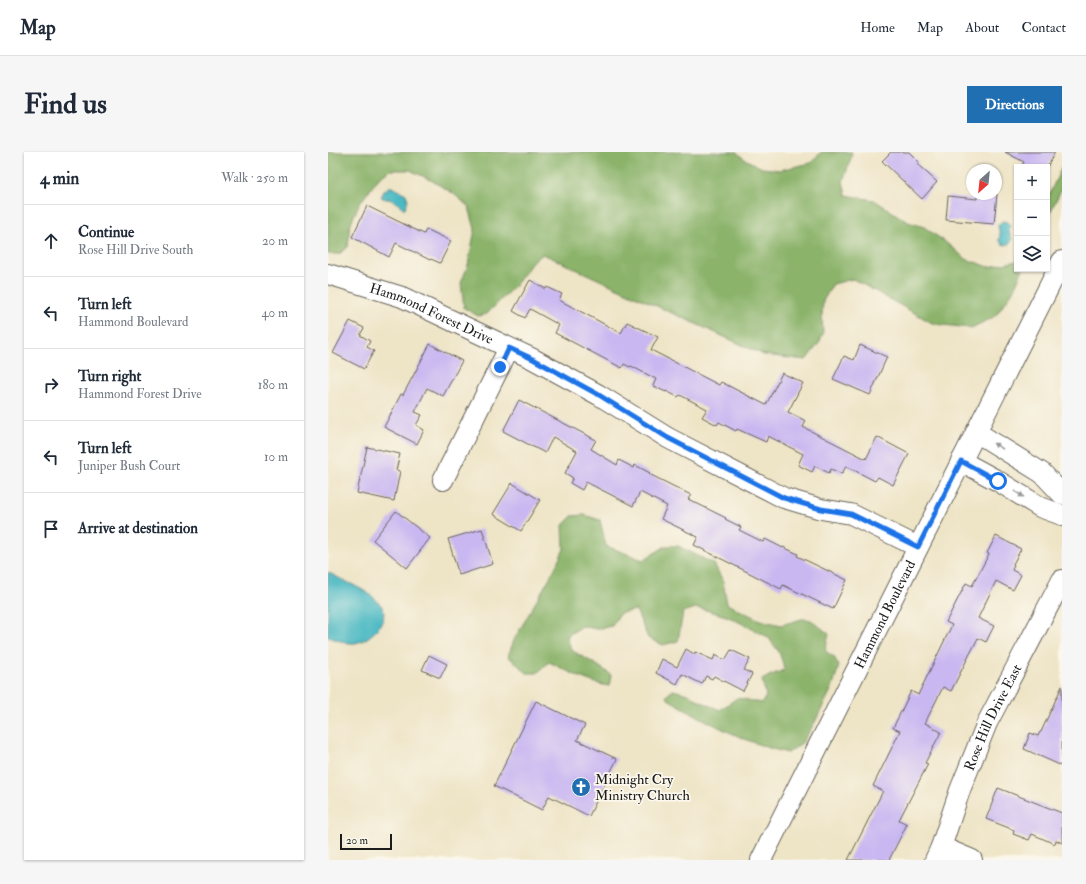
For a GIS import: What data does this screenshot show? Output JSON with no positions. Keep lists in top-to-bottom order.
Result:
{
  "streets": {
    "street": ["Hammond Forest Drive", "Hammond Boulevard", "Rose Hill Drive East"]
  },
  "crossings": [
    ["Hammond Forest Drive", "Hammond Boulevard"]
  ],
  "places": {
    "church": ["Midnight Cry Ministry Church"]
  },
  "scale_bar": "20 m",
  "north": "bottom left",
  "page": {
    "header": "Map",
    "nav": [
      "Home",
      "Map",
      "About",
      "Contact"
    ],
    "buttons": "Directions",
    "title": "Find us",
    "heading": ["4 min", "Walk · 250 m"],
    "map_buttons": ["+", "−"],
    "list": [
      ["Continue", "Rose Hill Drive South", "20 m"],
      ["Turn left", "Hammond Boulevard", "40 m"],
      ["Turn right", "Hammond Forest Drive", "180 m"],
      ["Turn left", "Juniper Bush Court", "10 m"],
      "Arrive at destination"
    ],
    "scale": "20 m"
  }
}
